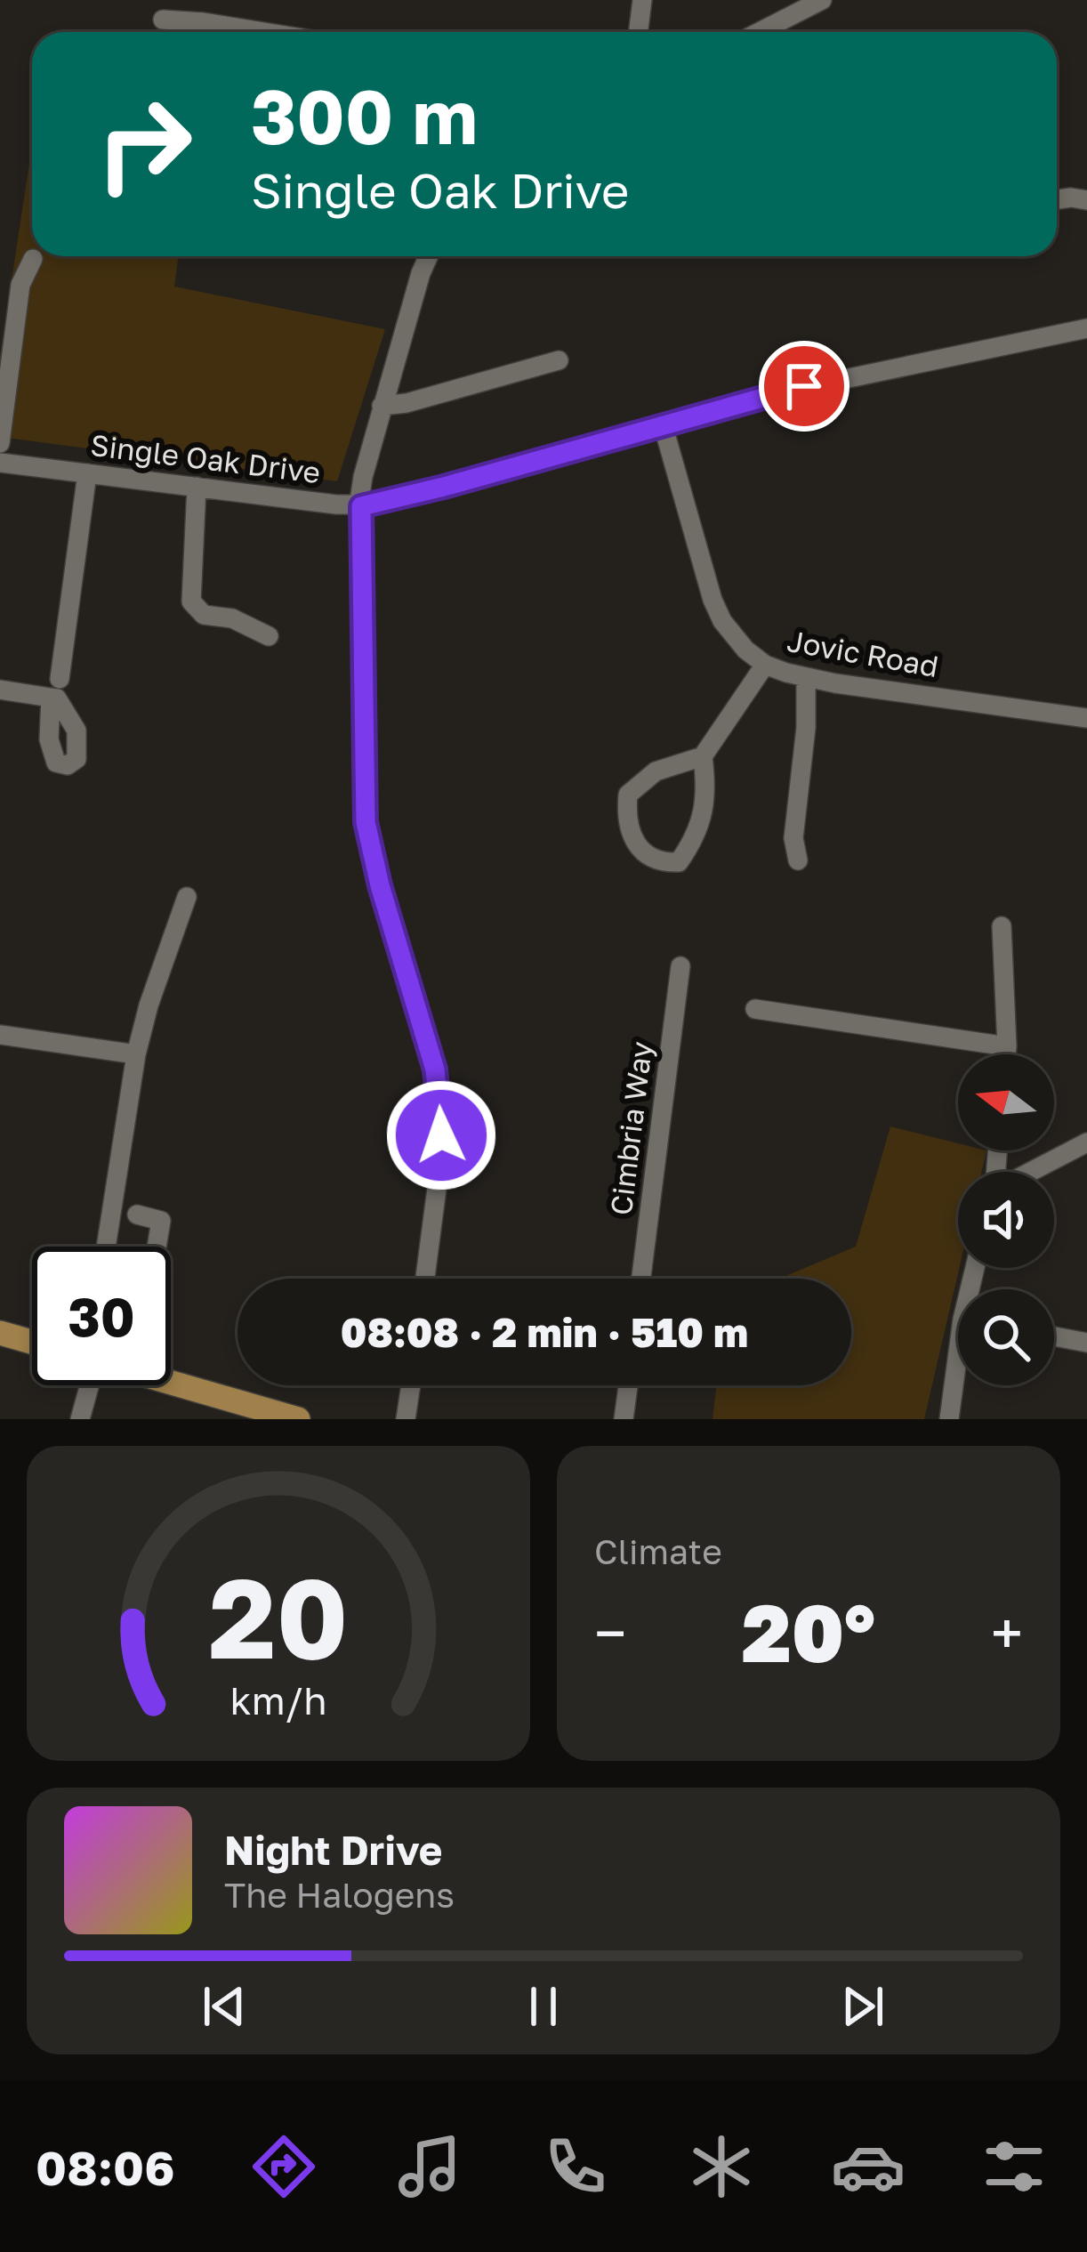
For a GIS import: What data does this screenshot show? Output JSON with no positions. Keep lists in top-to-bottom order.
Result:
{
  "streets": {
    "street": ["Single Oak Drive", "Jovic Road", "Cimbria Way"]
  },
  "crossings": [
    ["Single Oak Drive", "Jovic Road"]
  ],
  "north": "left",
  "page": {
    "turn": ["300 m", "Single Oak Drive"],
    "limit": "30",
    "trip": "08:08 · 2 min · 510 m",
    "tile": "Climate",
    "heat": ["−", "20°", "+"],
    "song": ["Night Drive", "The Halogens"],
    "tabs": "08:06",
    "gauge": ["20", "km/h"]
  }
}
